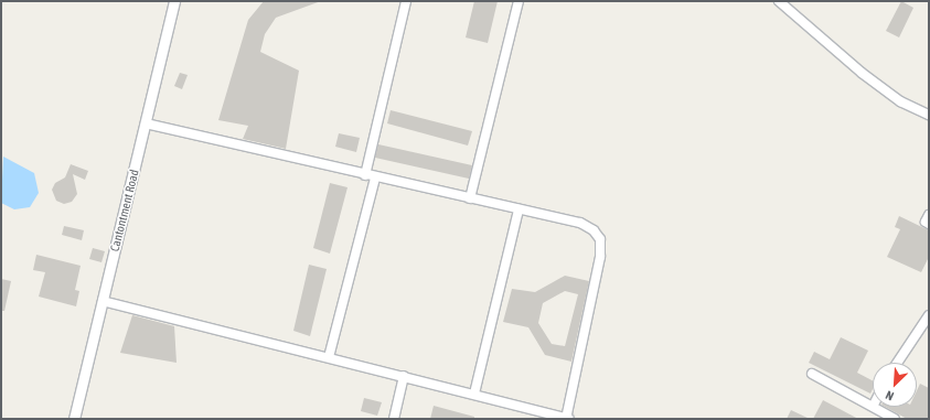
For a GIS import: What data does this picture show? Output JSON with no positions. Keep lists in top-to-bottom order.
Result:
{
  "streets": {
    "street": ["Cantontment Road"]
  },
  "north": "bottom left"
}
